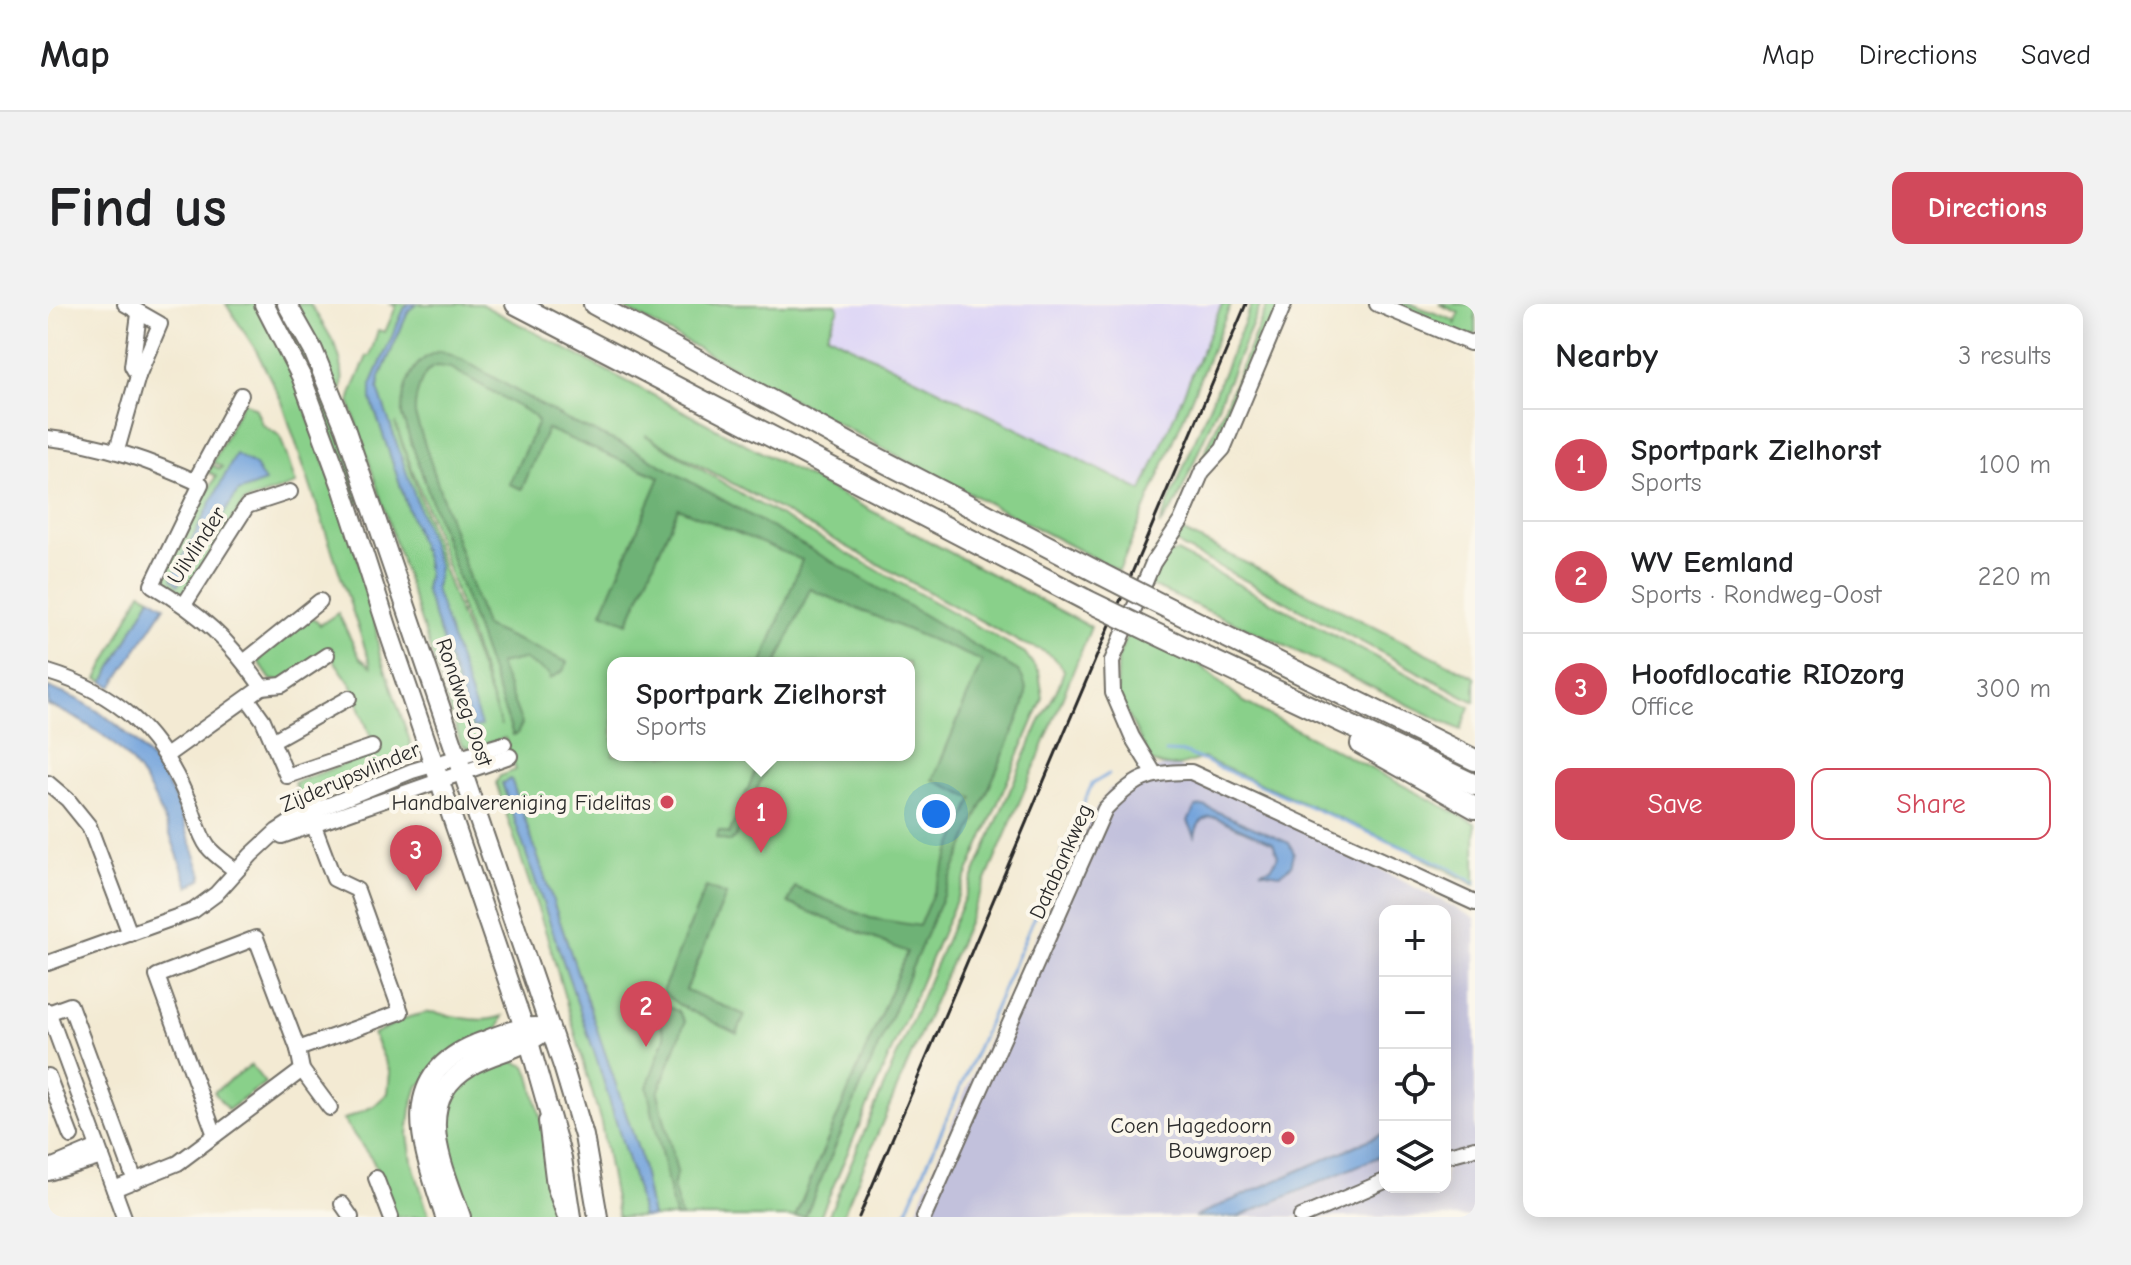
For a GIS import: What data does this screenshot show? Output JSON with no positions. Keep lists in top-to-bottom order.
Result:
{
  "streets": {
    "main road": ["Rondweg-Oost"],
    "street": ["Uilvlinder", "Zijderupsvlinder", "Databankweg"]
  },
  "crossings": [
    ["Rondweg-Oost", "Zijderupsvlinder"]
  ],
  "places": ["Handbalvereniging Fidelitas", "Coen Hagedoorn Bouwgroep"],
  "page": {
    "header": "Map",
    "nav": ["Map", "Directions", "Saved"],
    "buttons": [
      "Directions",
      ["Save", "Share"]
    ],
    "title": "Find us",
    "heading": ["Nearby", "3 results"],
    "list": [
      {
        "mark": "1",
        "name": "Sportpark Zielhorst",
        "note": "Sports",
        "value": "100 m"
      },
      {
        "mark": "2",
        "name": "WV Eemland",
        "note": "Sports · Rondweg-Oost",
        "value": "220 m"
      },
      {
        "mark": "3",
        "name": "Hoofdlocatie RIOzorg",
        "note": "Office",
        "value": "300 m"
      }
    ],
    "popup": ["Sportpark Zielhorst", "Sports"],
    "pins": ["1", "3", "2"],
    "map_buttons": ["+", "−"]
  }
}
